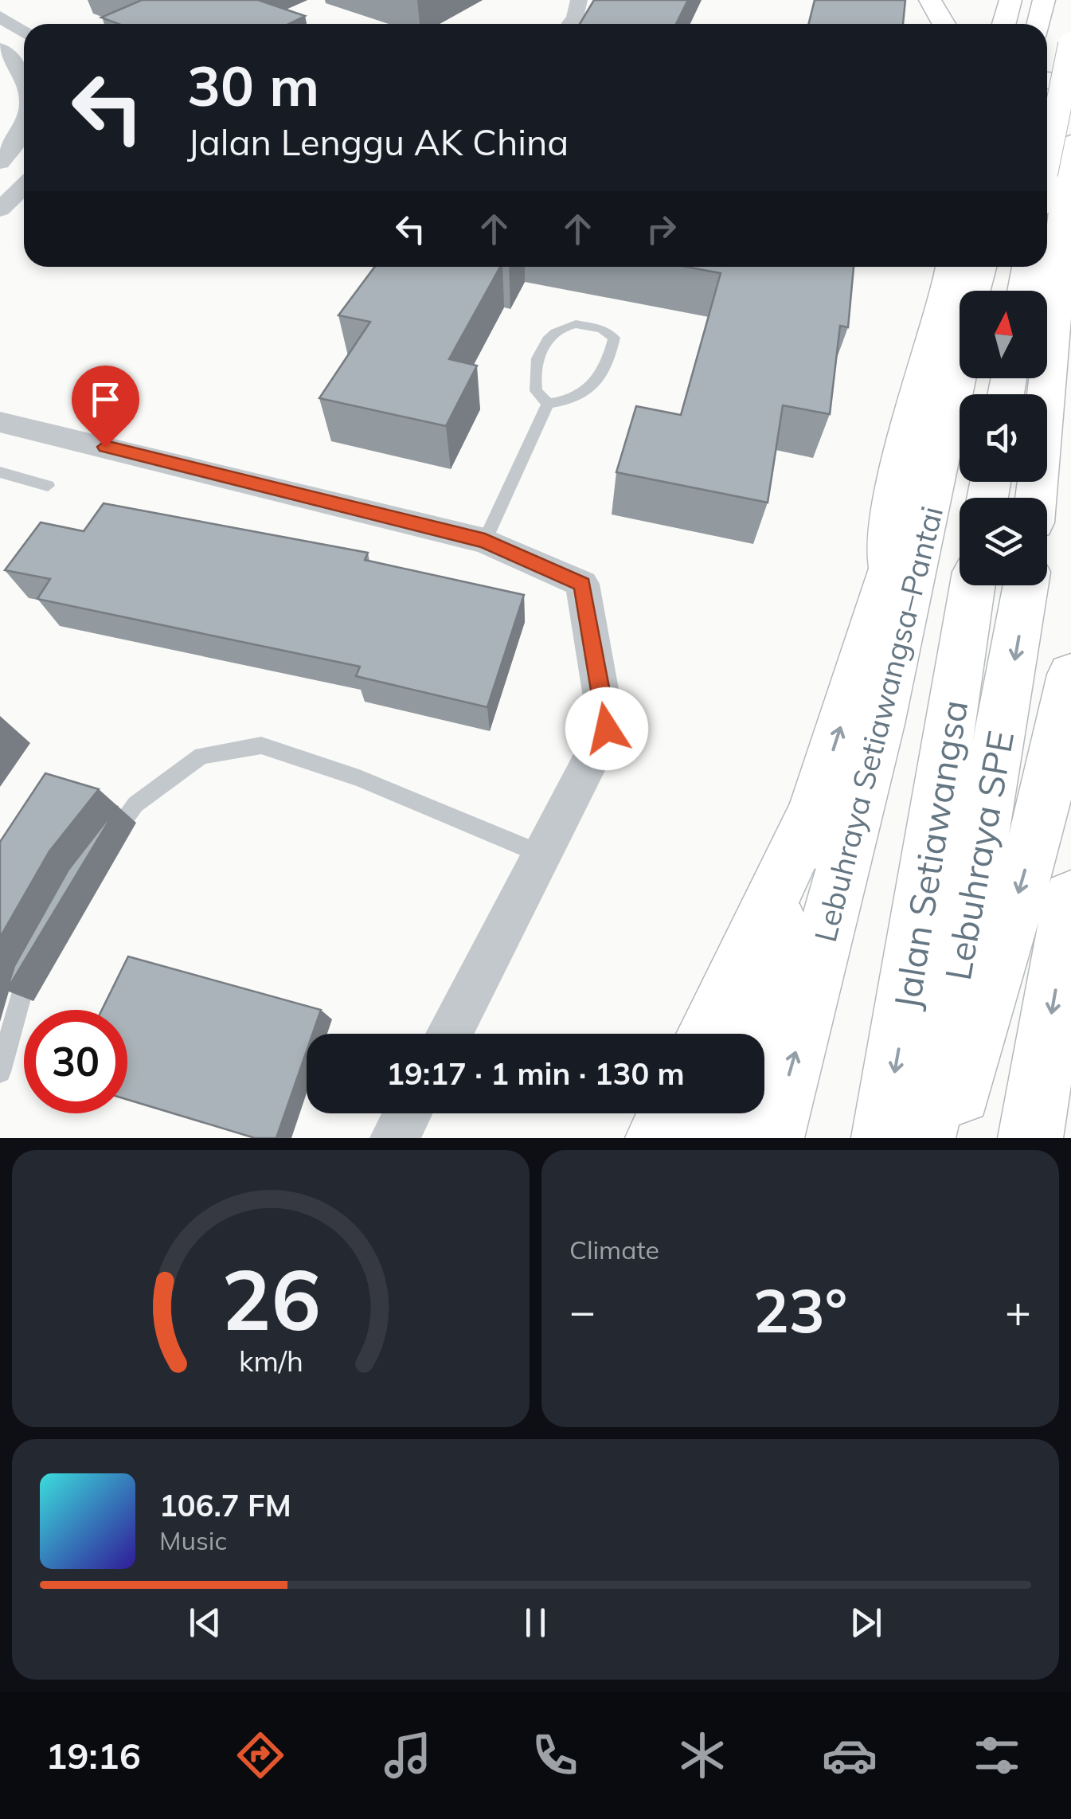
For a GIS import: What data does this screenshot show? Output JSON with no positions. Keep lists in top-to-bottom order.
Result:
{
  "streets": {
    "main road": ["Lebuhraya Setiawangsa–Pantai", "Jalan Setiawangsa", "Lebuhraya SPE"]
  },
  "north": "top",
  "page": {
    "turn": ["30 m", "Jalan Lenggu AK China"],
    "limit": "30",
    "trip": "19:17 · 1 min · 130 m",
    "tile": "Climate",
    "heat": ["−", "23°", "+"],
    "song": ["106.7 FM", "Music"],
    "tabs": "19:16",
    "gauge": ["26", "km/h"]
  }
}
